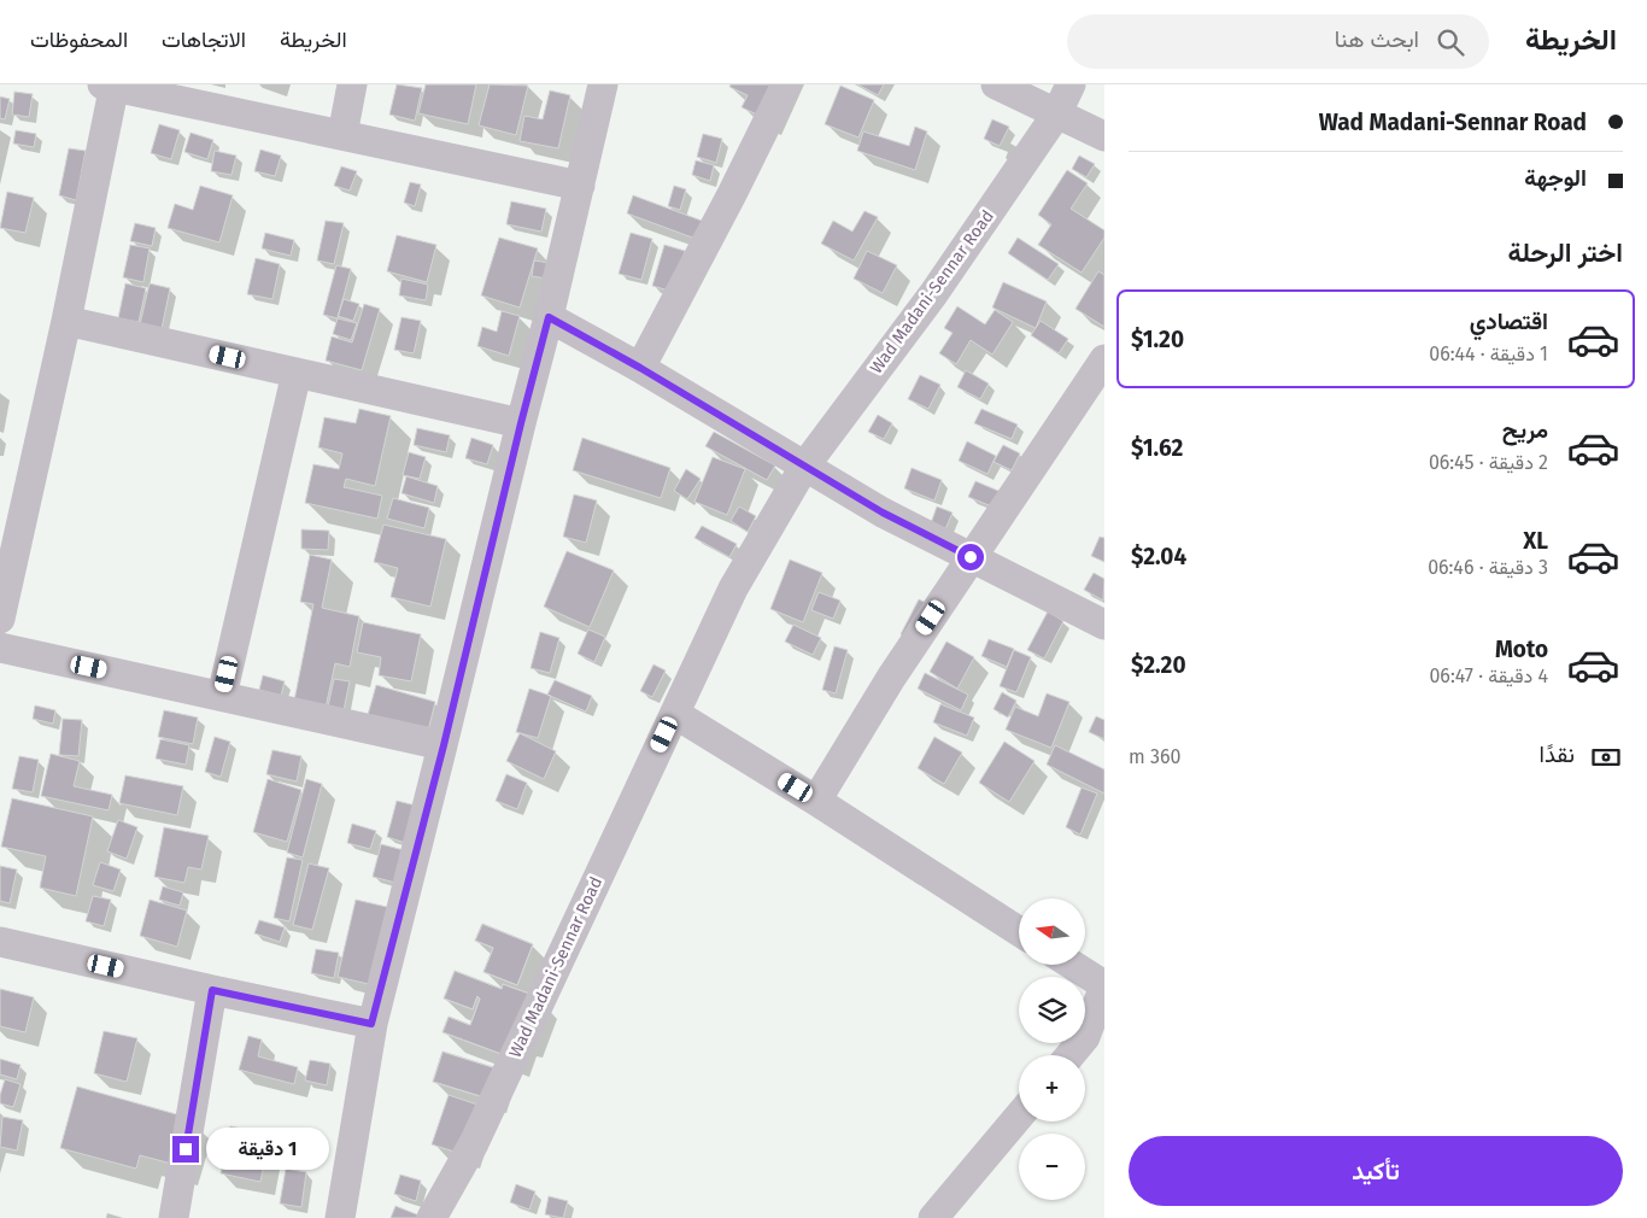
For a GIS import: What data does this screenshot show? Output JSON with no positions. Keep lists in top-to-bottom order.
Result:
{
  "streets": {
    "street": ["Wad Madani-Sennar Road"]
  },
  "north": "left",
  "page": {
    "header": "الخريطة",
    "search": "ابحث هنا",
    "nav": ["الخريطة", "الاتجاهات", "المحفوظات"],
    "banner": ["Wad Madani-Sennar Road", "الوجهة"],
    "heading": "اختر الرحلة",
    "list": [
      {
        "name": "اقتصادي",
        "note": "1 دقيقة · 06:44",
        "value": "$1.20"
      },
      {
        "name": "مريح",
        "note": "2 دقيقة · 06:45",
        "value": "$1.62"
      },
      {
        "name": "XL",
        "note": "3 دقيقة · 06:46",
        "value": "$2.04"
      },
      {
        "name": "Moto",
        "note": "4 دقيقة · 06:47",
        "value": "$2.20"
      }
    ],
    "pay": ["نقدًا", "360 m"],
    "map_buttons": ["+", "−"],
    "buttons": "تأكيد",
    "bubble": "1 دقيقة"
  }
}
